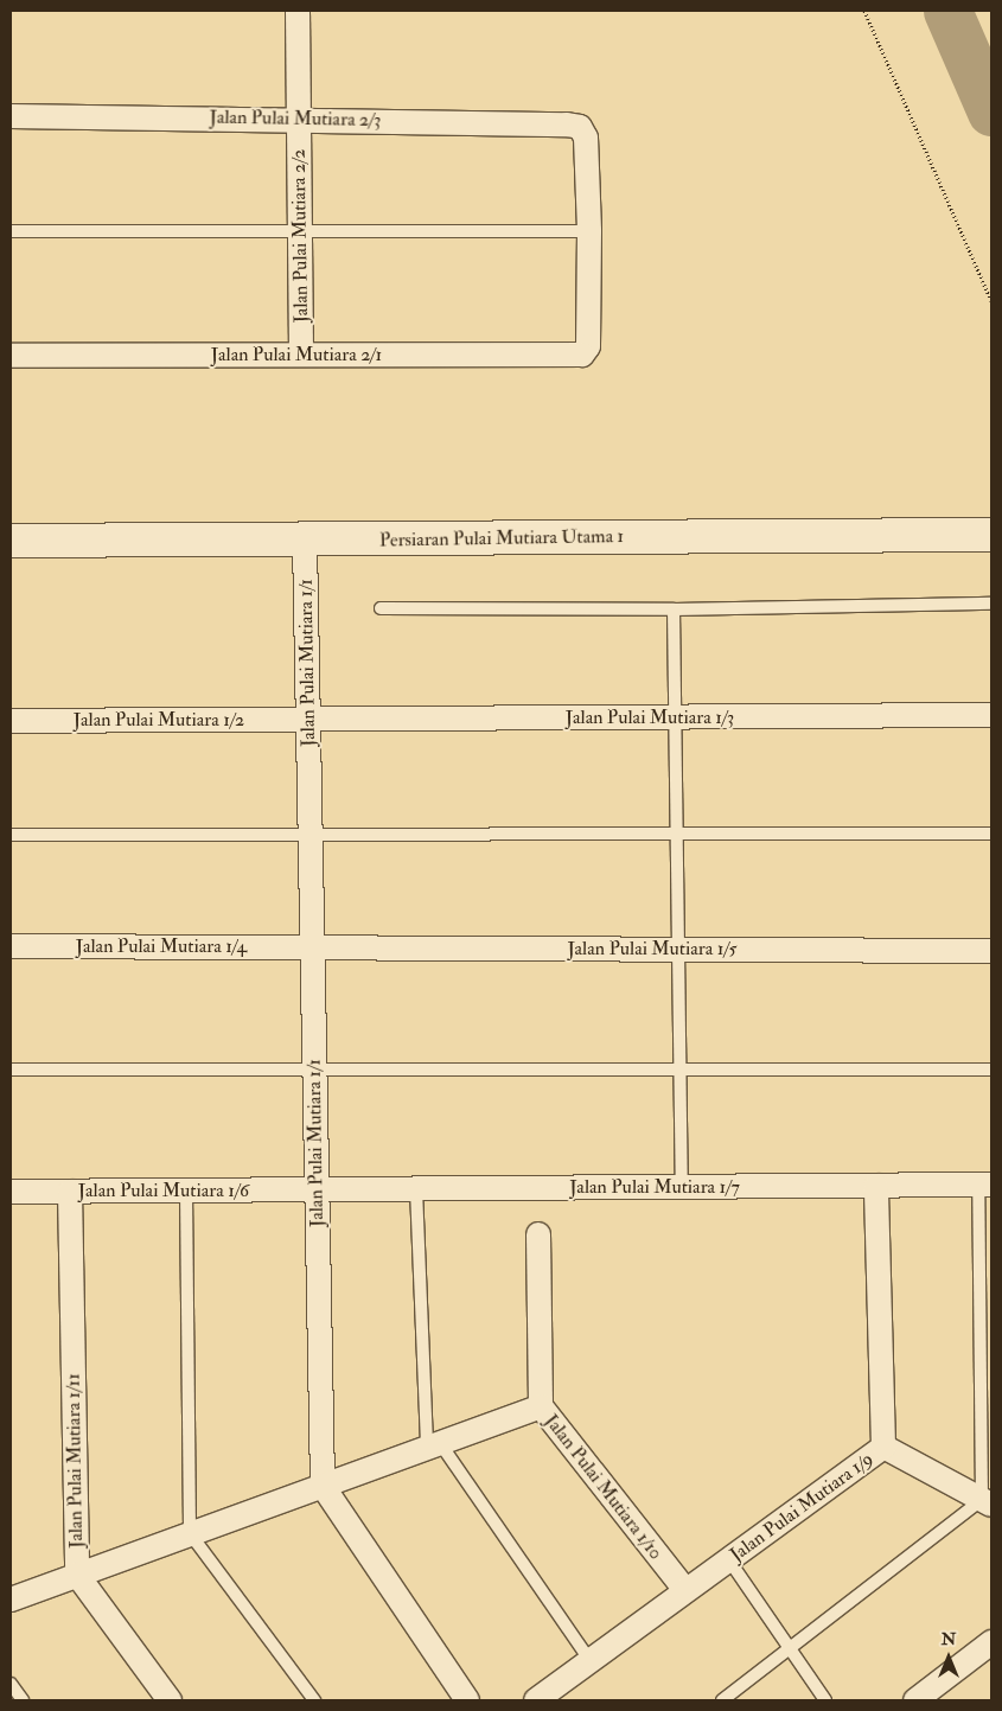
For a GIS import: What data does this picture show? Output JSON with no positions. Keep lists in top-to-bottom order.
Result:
{
  "streets": {
    "main road": ["Persiaran Pulai Mutiara Utama 1"],
    "street": [
      "Jalan Pulai Mutiara 2/3",
      "Jalan Pulai Mutiara 2/2",
      "Jalan Pulai Mutiara 2/1",
      "Jalan Pulai Mutiara 1/1",
      "Jalan Pulai Mutiara 1/3",
      "Jalan Pulai Mutiara 1/2",
      "Jalan Pulai Mutiara 1/4",
      "Jalan Pulai Mutiara 1/5",
      "Jalan Pulai Mutiara 1/7",
      "Jalan Pulai Mutiara 1/6",
      "Jalan Pulai Mutiara 1/11",
      "Jalan Pulai Mutiara 1/10",
      "Jalan Pulai Mutiara 1/9"
    ]
  },
  "crossings": [
    ["Jalan Pulai Mutiara 2/3", "Jalan Pulai Mutiara 2/2"],
    ["Jalan Pulai Mutiara 2/3", "Jalan Pulai Mutiara 2/1"],
    ["Jalan Pulai Mutiara 2/2", "Jalan Pulai Mutiara 2/1"],
    ["Persiaran Pulai Mutiara Utama 1", "Jalan Pulai Mutiara 1/1"],
    ["Jalan Pulai Mutiara 1/1", "Jalan Pulai Mutiara 1/3"],
    ["Jalan Pulai Mutiara 1/1", "Jalan Pulai Mutiara 1/2"],
    ["Jalan Pulai Mutiara 1/1", "Jalan Pulai Mutiara 1/4"],
    ["Jalan Pulai Mutiara 1/1", "Jalan Pulai Mutiara 1/5"],
    ["Jalan Pulai Mutiara 1/1", "Jalan Pulai Mutiara 1/7"],
    ["Jalan Pulai Mutiara 1/1", "Jalan Pulai Mutiara 1/6"],
    ["Jalan Pulai Mutiara 1/3", "Jalan Pulai Mutiara 1/2"],
    ["Jalan Pulai Mutiara 1/4", "Jalan Pulai Mutiara 1/5"],
    ["Jalan Pulai Mutiara 1/7", "Jalan Pulai Mutiara 1/6"],
    ["Jalan Pulai Mutiara 1/7", "Jalan Pulai Mutiara 1/9"],
    ["Jalan Pulai Mutiara 1/6", "Jalan Pulai Mutiara 1/11"],
    ["Jalan Pulai Mutiara 1/10", "Jalan Pulai Mutiara 1/9"]
  ],
  "north": "top"
}
